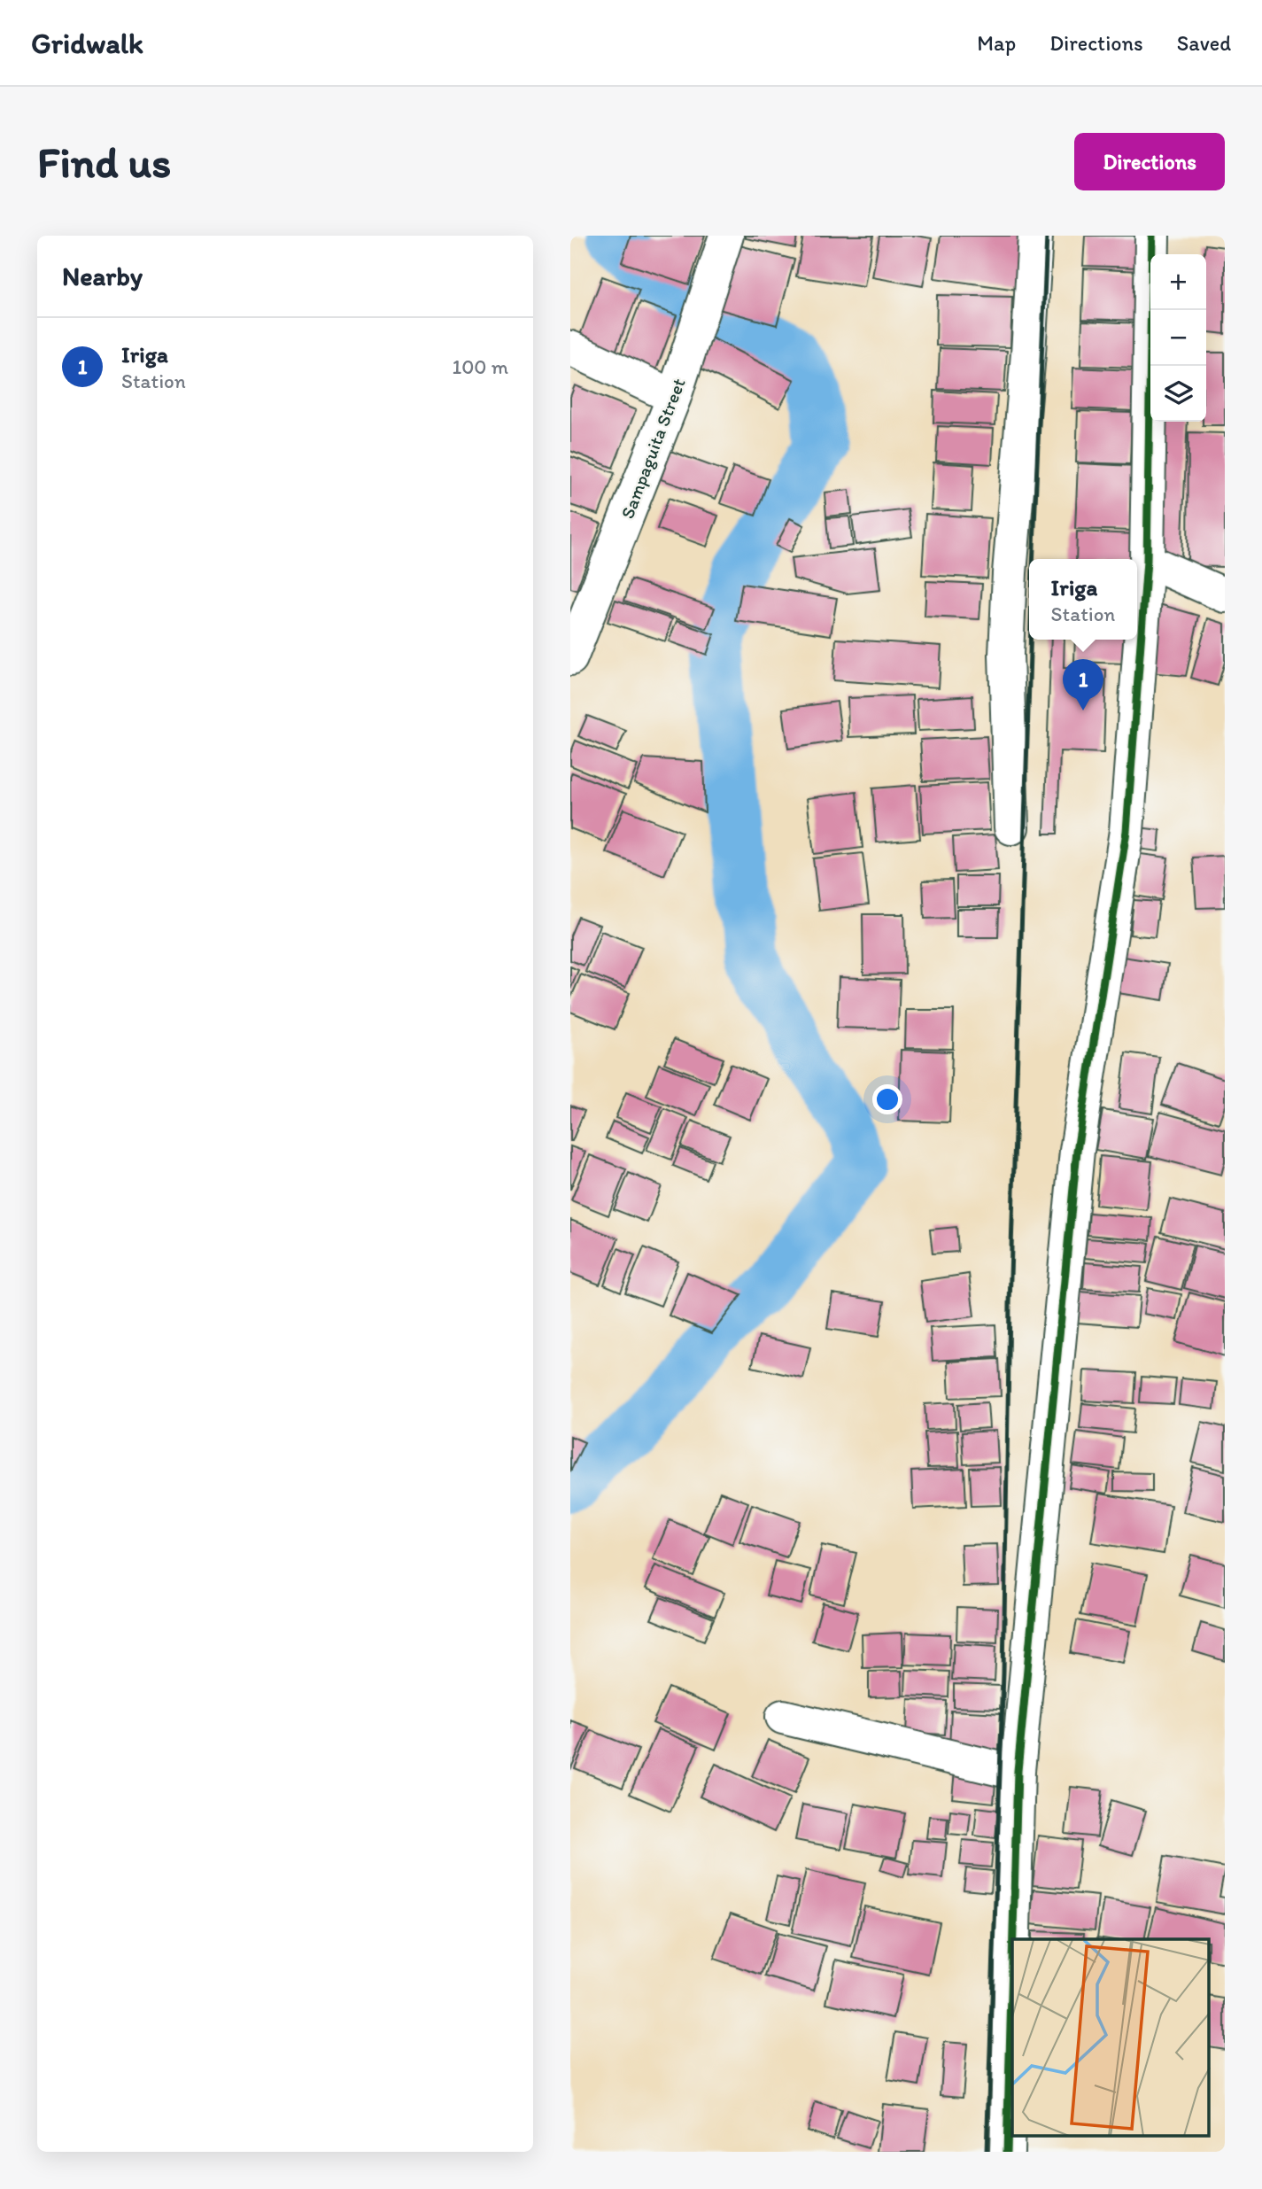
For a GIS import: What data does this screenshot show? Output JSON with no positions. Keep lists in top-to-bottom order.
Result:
{
  "streets": {
    "street": ["Sampaguita Street"]
  },
  "page": {
    "header": "Gridwalk",
    "nav": ["Map", "Directions", "Saved"],
    "buttons": "Directions",
    "title": "Find us",
    "heading": "Nearby",
    "map_buttons": ["+", "−"],
    "list": [
      {
        "mark": "1",
        "name": "Iriga",
        "note": "Station",
        "value": "100 m"
      }
    ],
    "popup": ["Iriga", "Station"],
    "pins": "1"
  }
}
